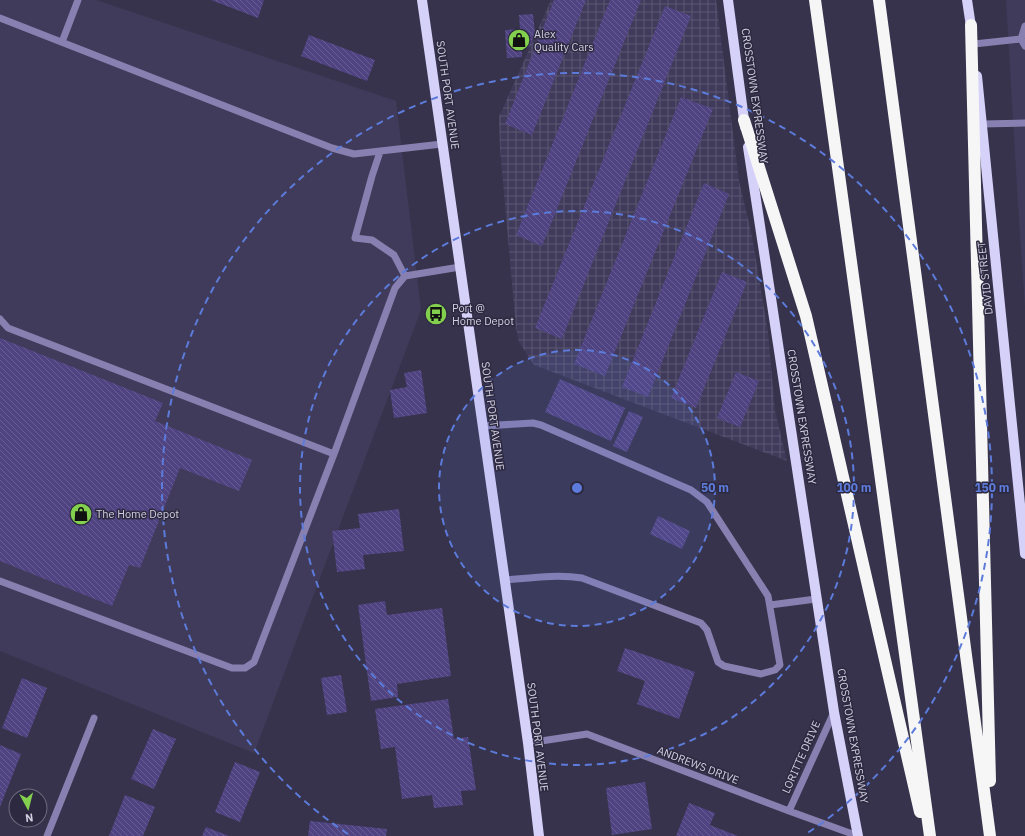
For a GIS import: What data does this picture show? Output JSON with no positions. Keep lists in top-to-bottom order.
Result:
{
  "streets": {
    "main road": ["SOUTH PORT AVENUE", "CROSSTOWN EXPRESSWAY", "DAVID STREET"],
    "street": ["LORITTE DRIVE", "ANDREWS DRIVE"]
  },
  "crossings": [
    ["SOUTH PORT AVENUE", "ANDREWS DRIVE"],
    ["CROSSTOWN EXPRESSWAY", "LORITTE DRIVE"],
    ["CROSSTOWN EXPRESSWAY", "ANDREWS DRIVE"],
    ["LORITTE DRIVE", "ANDREWS DRIVE"]
  ],
  "places": {
    "shop": ["Alex Quality Cars", "The Home Depot"],
    "bus stop": ["Port @ Home Depot"]
  },
  "north": "bottom",
  "rings": ["50 m", "100 m", "150 m"]
}
